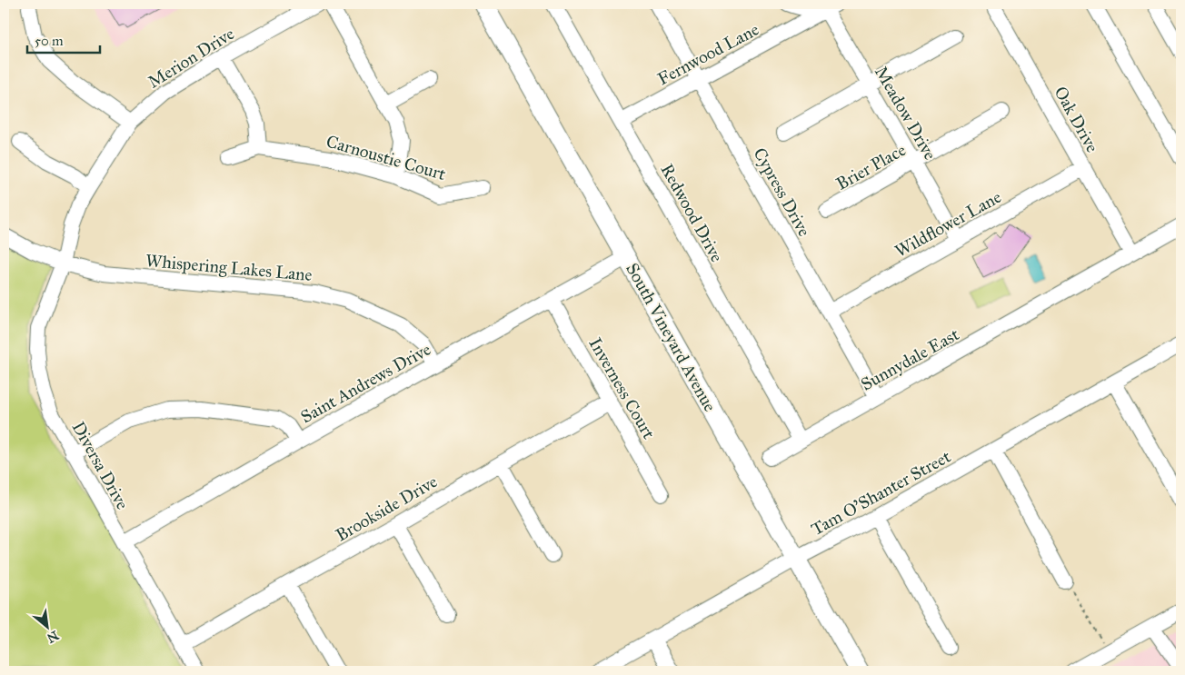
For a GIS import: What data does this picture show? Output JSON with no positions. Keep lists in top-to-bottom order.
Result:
{
  "streets": {
    "main road": ["South Vineyard Avenue"],
    "street": [
      "Fernwood Lane",
      "Merion Drive",
      "Meadow Drive",
      "Oak Drive",
      "Carnoustie Court",
      "Brier Place",
      "Cypress Drive",
      "Redwood Drive",
      "Wildflower Lane",
      "Whispering Lakes Lane",
      "Sunnydale East",
      "Saint Andrews Drive",
      "Inverness Court",
      "Diversa Drive",
      "Tam O'Shanter Street",
      "Brookside Drive"
    ]
  },
  "crossings": [
    ["Fernwood Lane", "Meadow Drive"],
    ["Fernwood Lane", "Cypress Drive"],
    ["Fernwood Lane", "Redwood Drive"],
    ["Merion Drive", "Whispering Lakes Lane"],
    ["Merion Drive", "Diversa Drive"],
    ["Meadow Drive", "Brier Place"],
    ["Meadow Drive", "Wildflower Lane"],
    ["Oak Drive", "Wildflower Lane"],
    ["Oak Drive", "Sunnydale East"],
    ["Cypress Drive", "Wildflower Lane"],
    ["Cypress Drive", "Sunnydale East"],
    ["Redwood Drive", "Sunnydale East"],
    ["Whispering Lakes Lane", "Saint Andrews Drive"],
    ["Whispering Lakes Lane", "Diversa Drive"],
    ["South Vineyard Avenue", "Saint Andrews Drive"],
    ["South Vineyard Avenue", "Tam O'Shanter Street"],
    ["Saint Andrews Drive", "Inverness Court"],
    ["Saint Andrews Drive", "Diversa Drive"],
    ["Inverness Court", "Brookside Drive"],
    ["Diversa Drive", "Brookside Drive"]
  ],
  "scale_bar": "50 m",
  "north": "bottom right"
}
